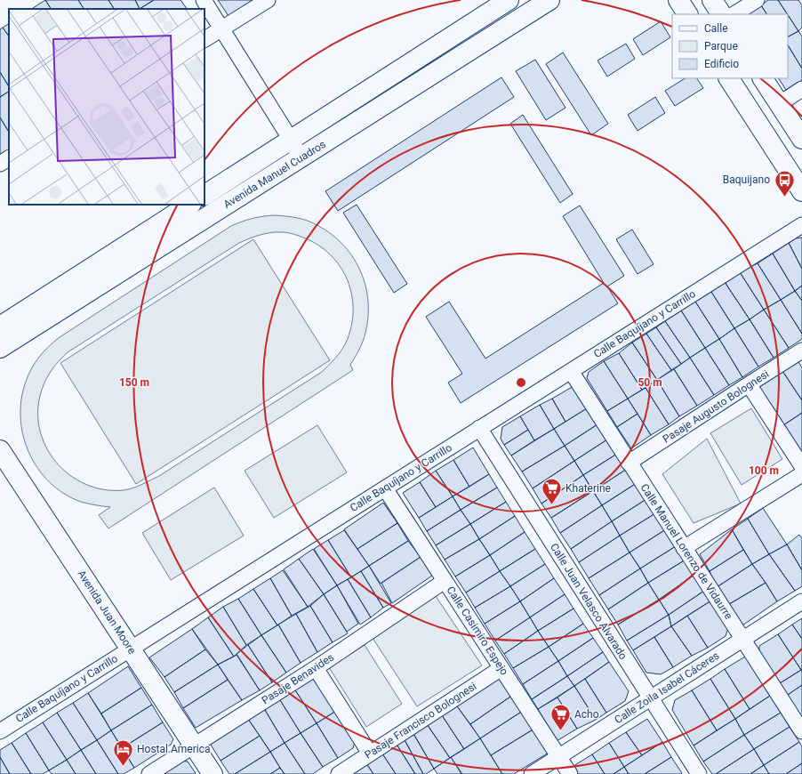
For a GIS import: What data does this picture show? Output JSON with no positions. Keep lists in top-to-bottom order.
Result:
{
  "streets": {
    "street": [
      "Avenida Manuel Cuadros",
      "Calle Baquíjano y Carrillo",
      "Pasaje Augusto Bolognesi",
      "Calle Manuel Lorenzo de Vidaurre",
      "Calle Juan Velasco Alvarado",
      "Avenida Juan Moore",
      "Calle Casimiro Espejo",
      "Pasaje Benavides",
      "Calle Zoila Isabel Cáceres",
      "Pasaje Francisco Bolognesi"
    ]
  },
  "crossings": [
    ["Calle Baquíjano y Carrillo", "Calle Manuel Lorenzo de Vidaurre"],
    ["Calle Baquíjano y Carrillo", "Calle Juan Velasco Alvarado"],
    ["Calle Baquíjano y Carrillo", "Avenida Juan Moore"],
    ["Calle Baquíjano y Carrillo", "Calle Casimiro Espejo"],
    ["Pasaje Augusto Bolognesi", "Calle Manuel Lorenzo de Vidaurre"],
    ["Calle Manuel Lorenzo de Vidaurre", "Calle Zoila Isabel Cáceres"],
    ["Calle Juan Velasco Alvarado", "Calle Zoila Isabel Cáceres"],
    ["Avenida Juan Moore", "Pasaje Benavides"],
    ["Calle Casimiro Espejo", "Pasaje Benavides"],
    ["Calle Casimiro Espejo", "Calle Zoila Isabel Cáceres"],
    ["Calle Casimiro Espejo", "Pasaje Francisco Bolognesi"]
  ],
  "places": {
    "bus stop": ["Baquijano"],
    "supermarket": ["Khaterine", "Acho"],
    "hotel": ["Hostal America"]
  },
  "legend": ["Calle", "Parque", "Edificio"],
  "rings": ["50 m", "150 m", "100 m"]
}
